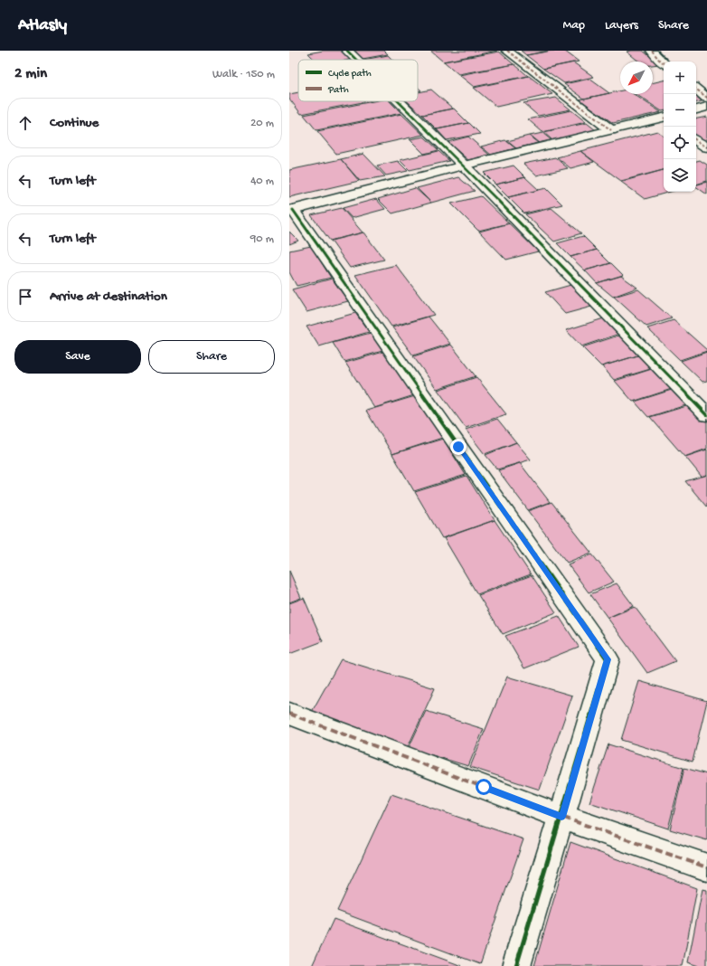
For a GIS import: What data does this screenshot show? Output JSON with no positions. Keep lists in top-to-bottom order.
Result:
{
  "legend": ["Cycle path", "Path"],
  "north": "bottom left",
  "page": {
    "header": "Atlasly",
    "nav": ["Map", "Layers", "Share"],
    "heading": ["2 min", "Walk · 150 m"],
    "map_buttons": ["+", "−"],
    "list": [
      ["Continue", "20 m"],
      ["Turn left", "40 m"],
      ["Turn left", "90 m"],
      "Arrive at destination"
    ],
    "buttons": ["Save", "Share"]
  }
}
